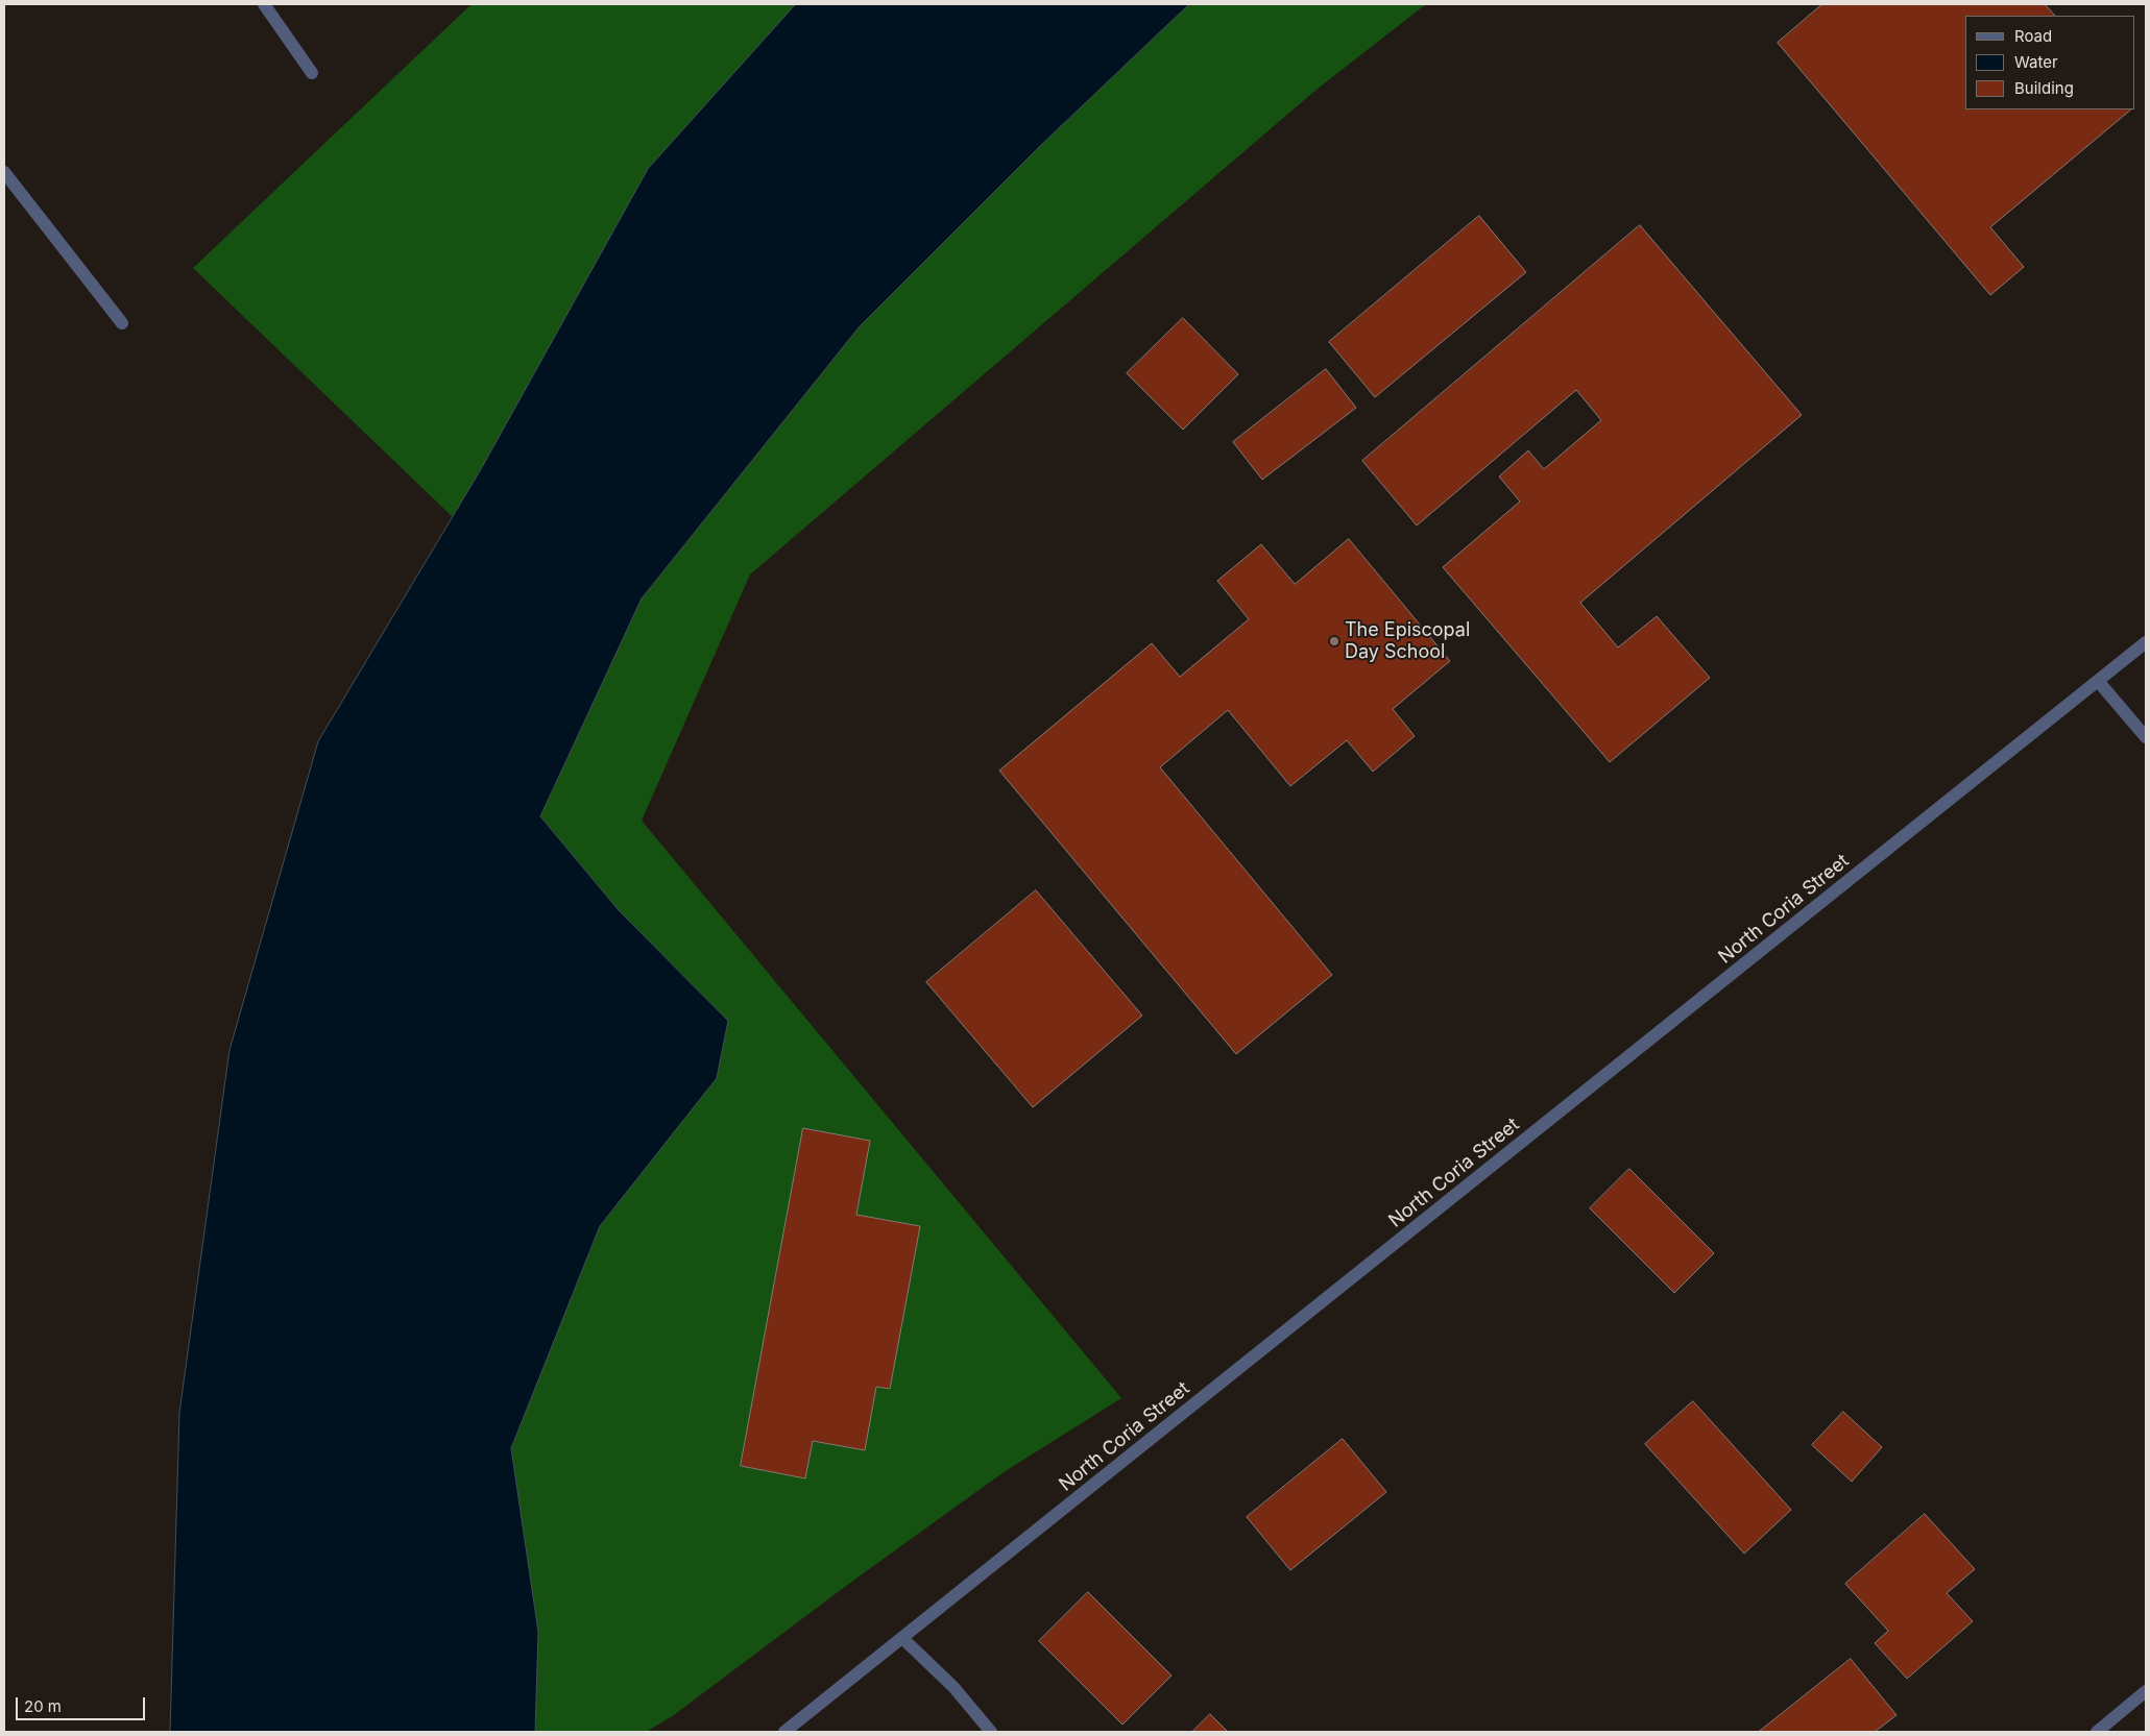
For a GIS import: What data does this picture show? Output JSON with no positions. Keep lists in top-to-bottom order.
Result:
{
  "streets": {
    "street": ["North Coria Street"]
  },
  "places": ["The Episcopal Day School"],
  "legend": ["Road", "Water", "Building"],
  "scale_bar": "20 m"
}
